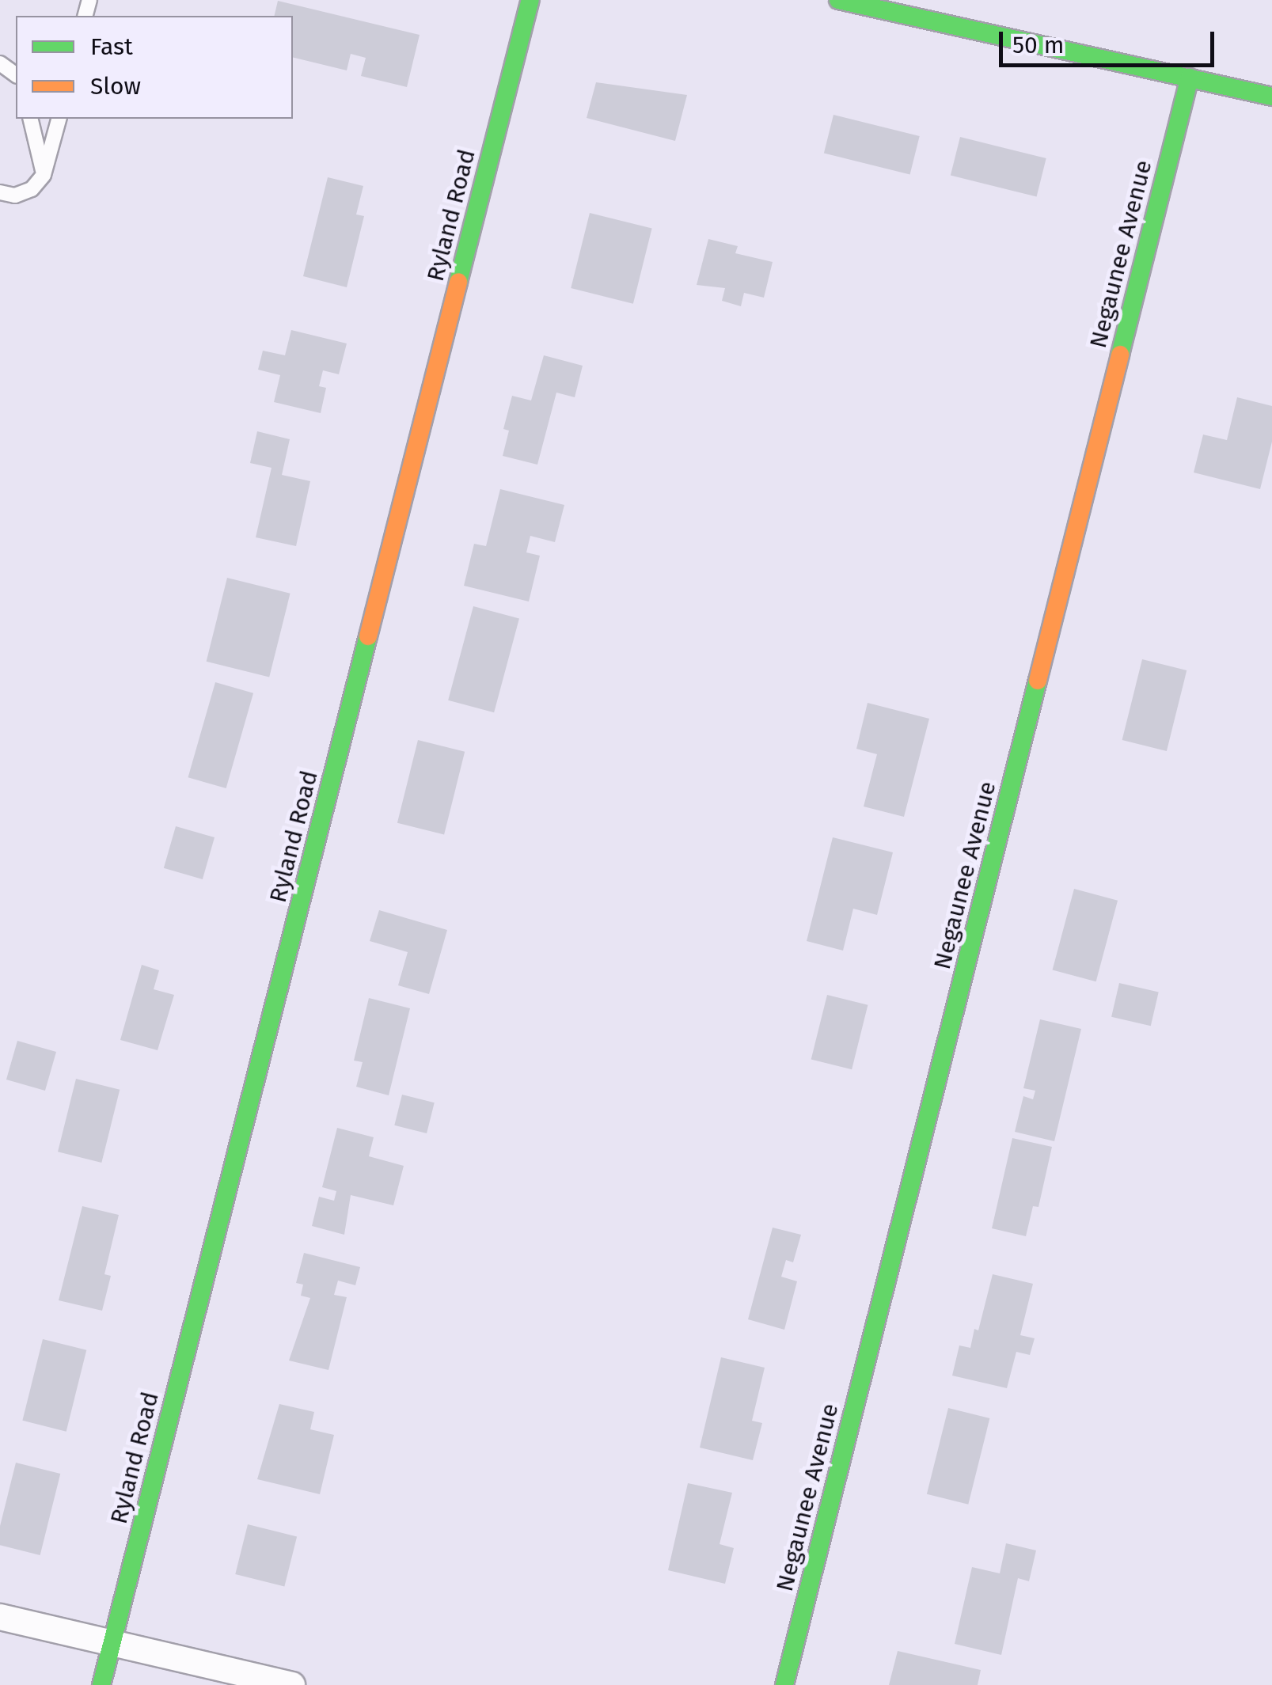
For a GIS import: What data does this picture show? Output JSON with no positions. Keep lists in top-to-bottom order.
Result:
{
  "streets": {
    "street": ["Ryland Road", "Negaunee Avenue"]
  },
  "legend": ["Fast", "Slow"],
  "scale_bar": "50 m"
}
